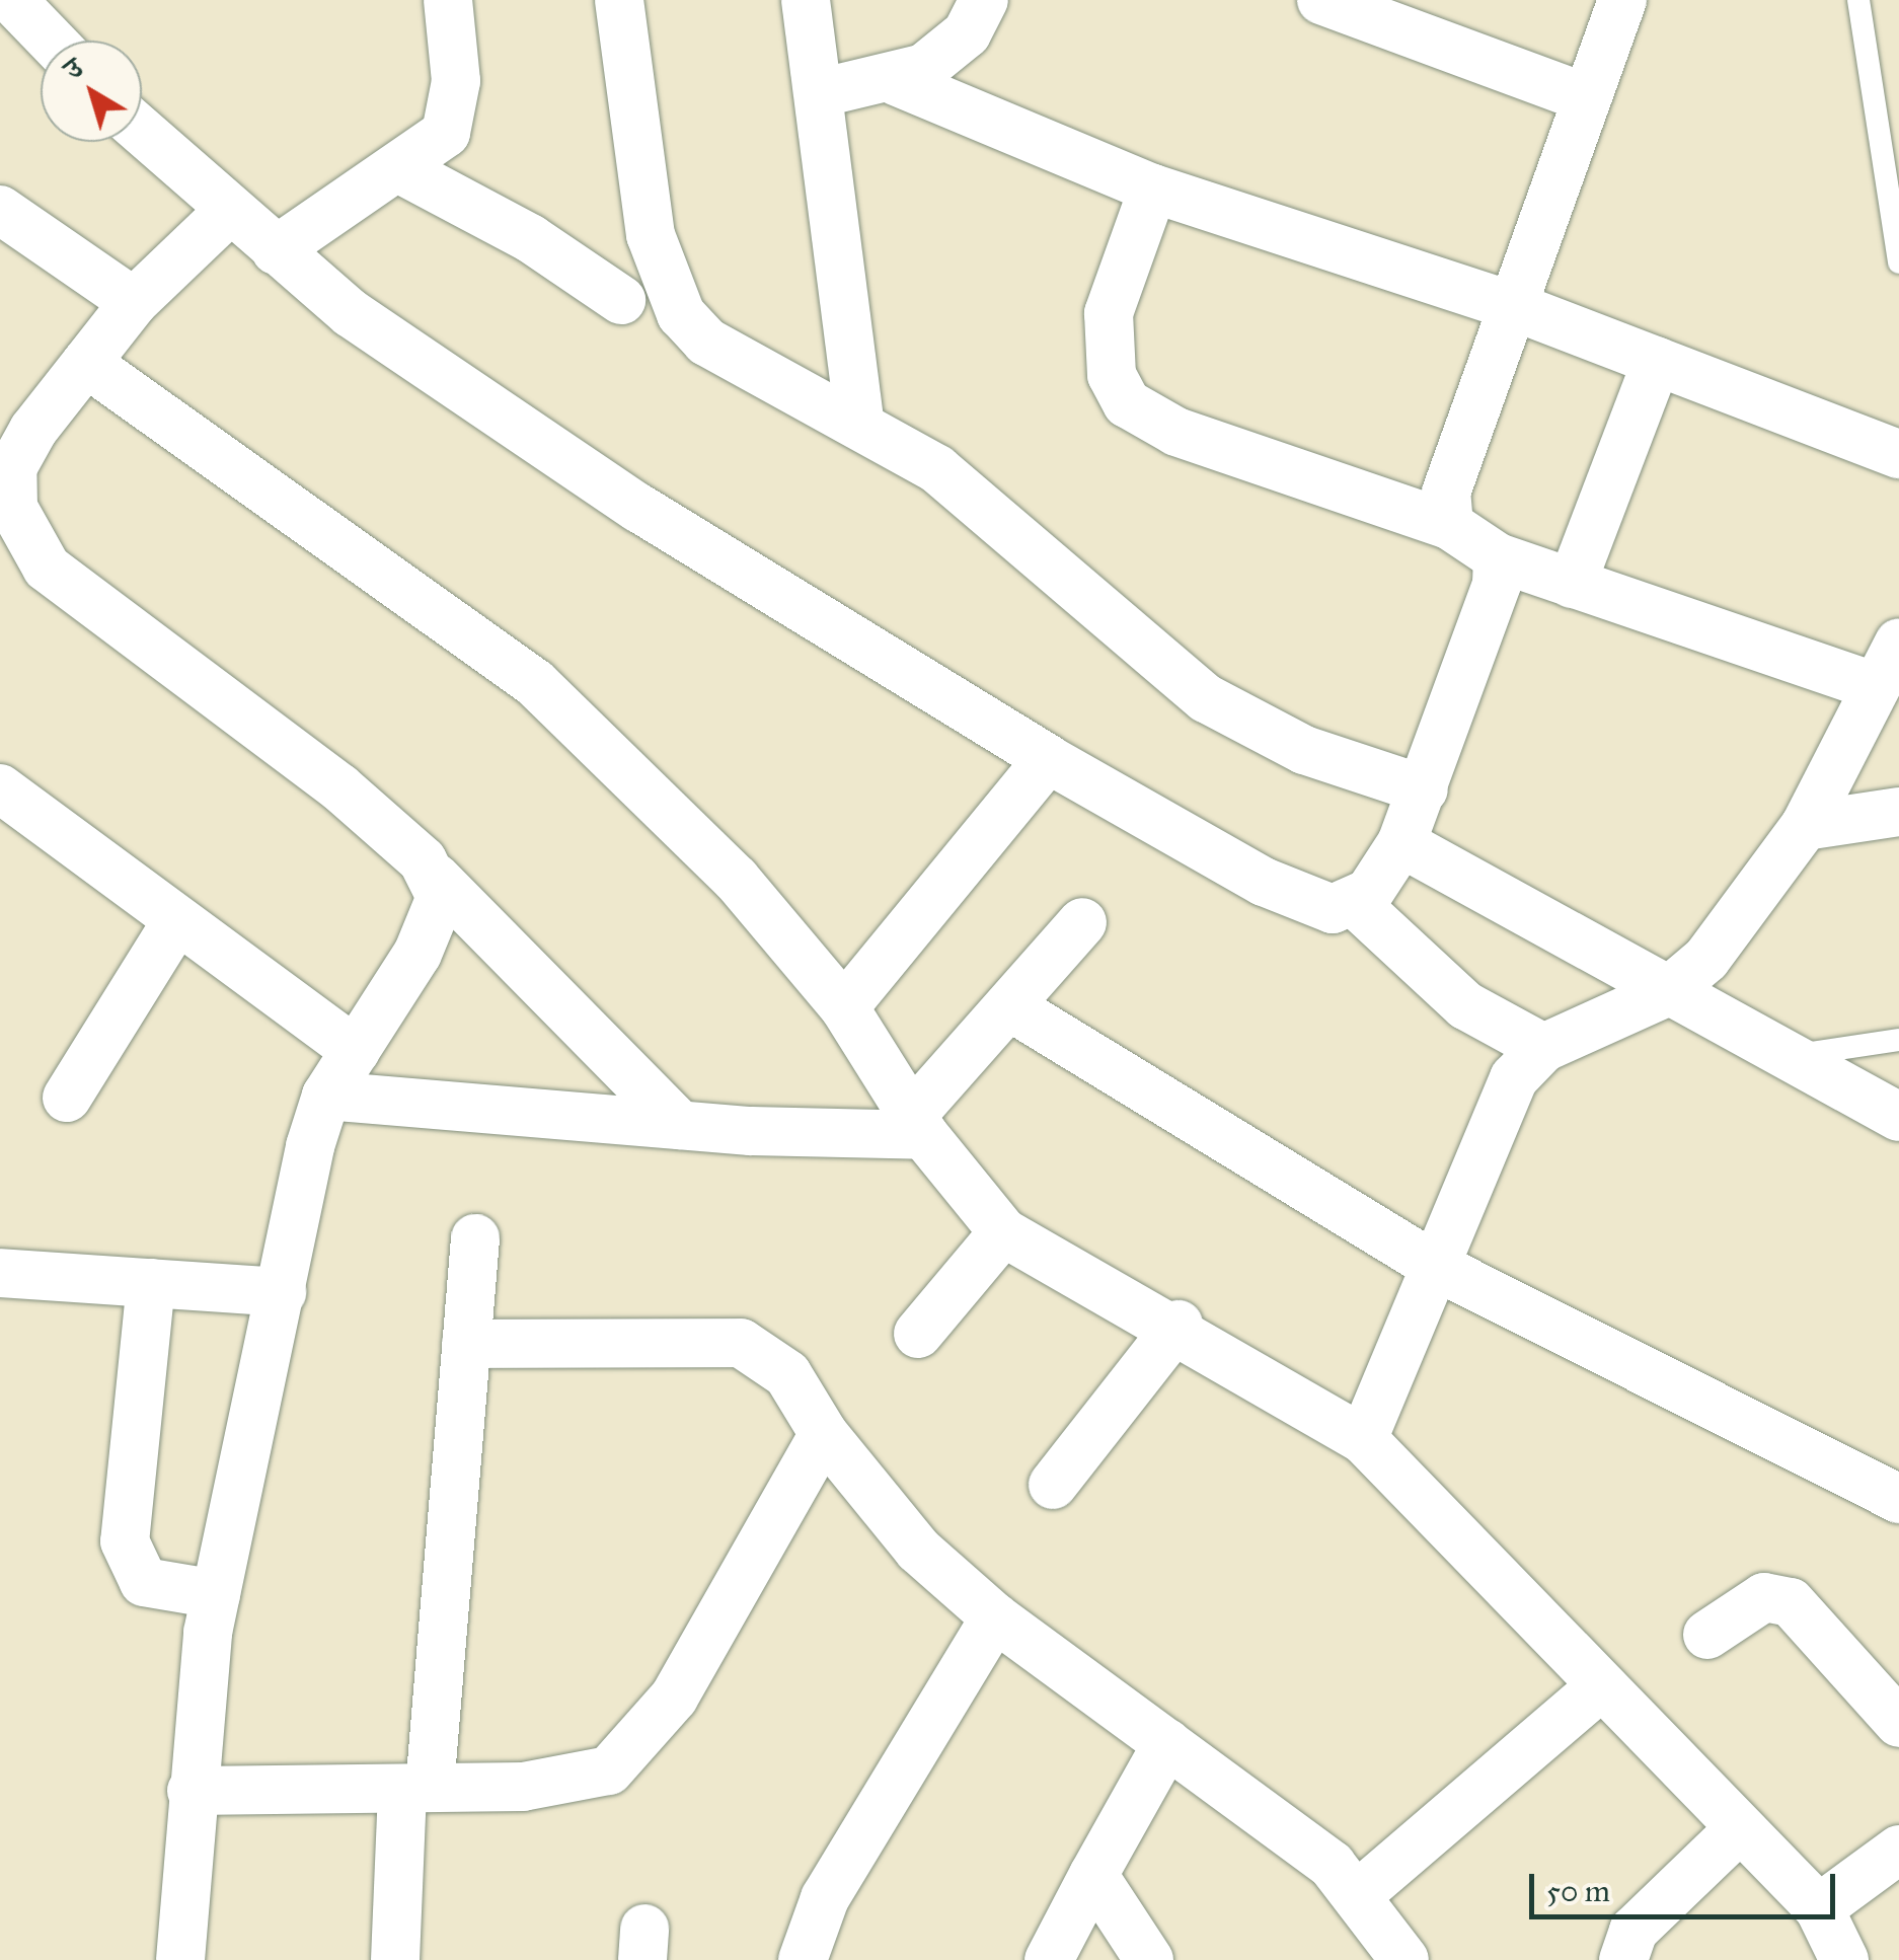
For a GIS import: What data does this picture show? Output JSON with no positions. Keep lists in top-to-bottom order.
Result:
{
  "scale_bar": "50 m",
  "north": "top left"
}
